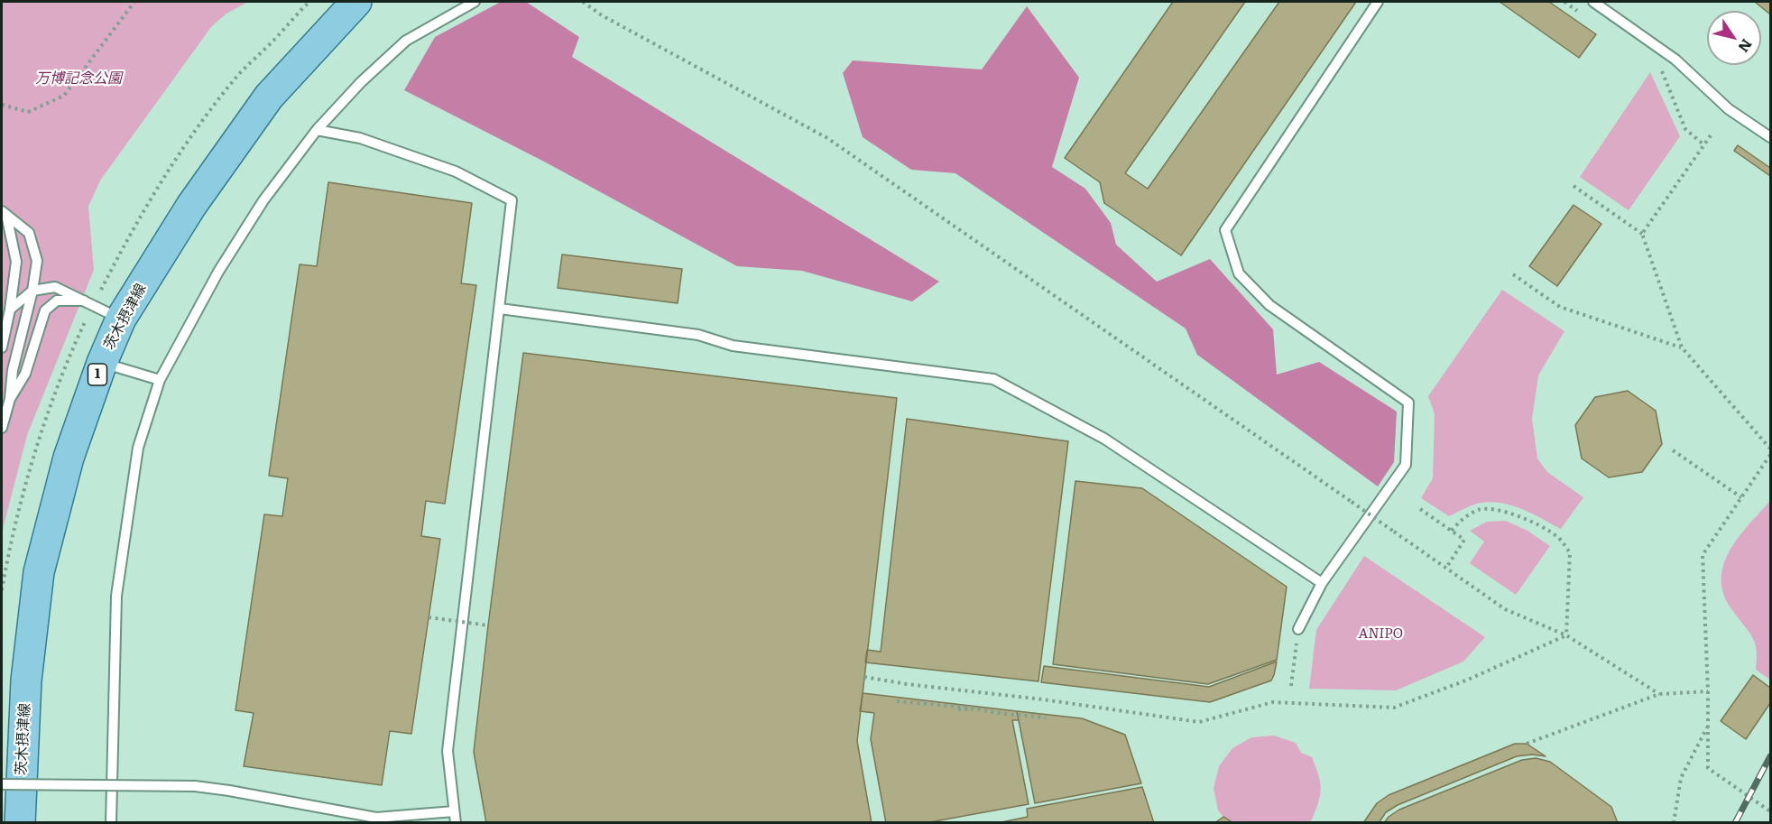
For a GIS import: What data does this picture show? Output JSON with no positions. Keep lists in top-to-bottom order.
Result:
{
  "streets": {
    "main road": ["茨木摂津線", "1"]
  },
  "parks": ["万博記念公園", "ANIPO"],
  "north": "bottom right"
}
